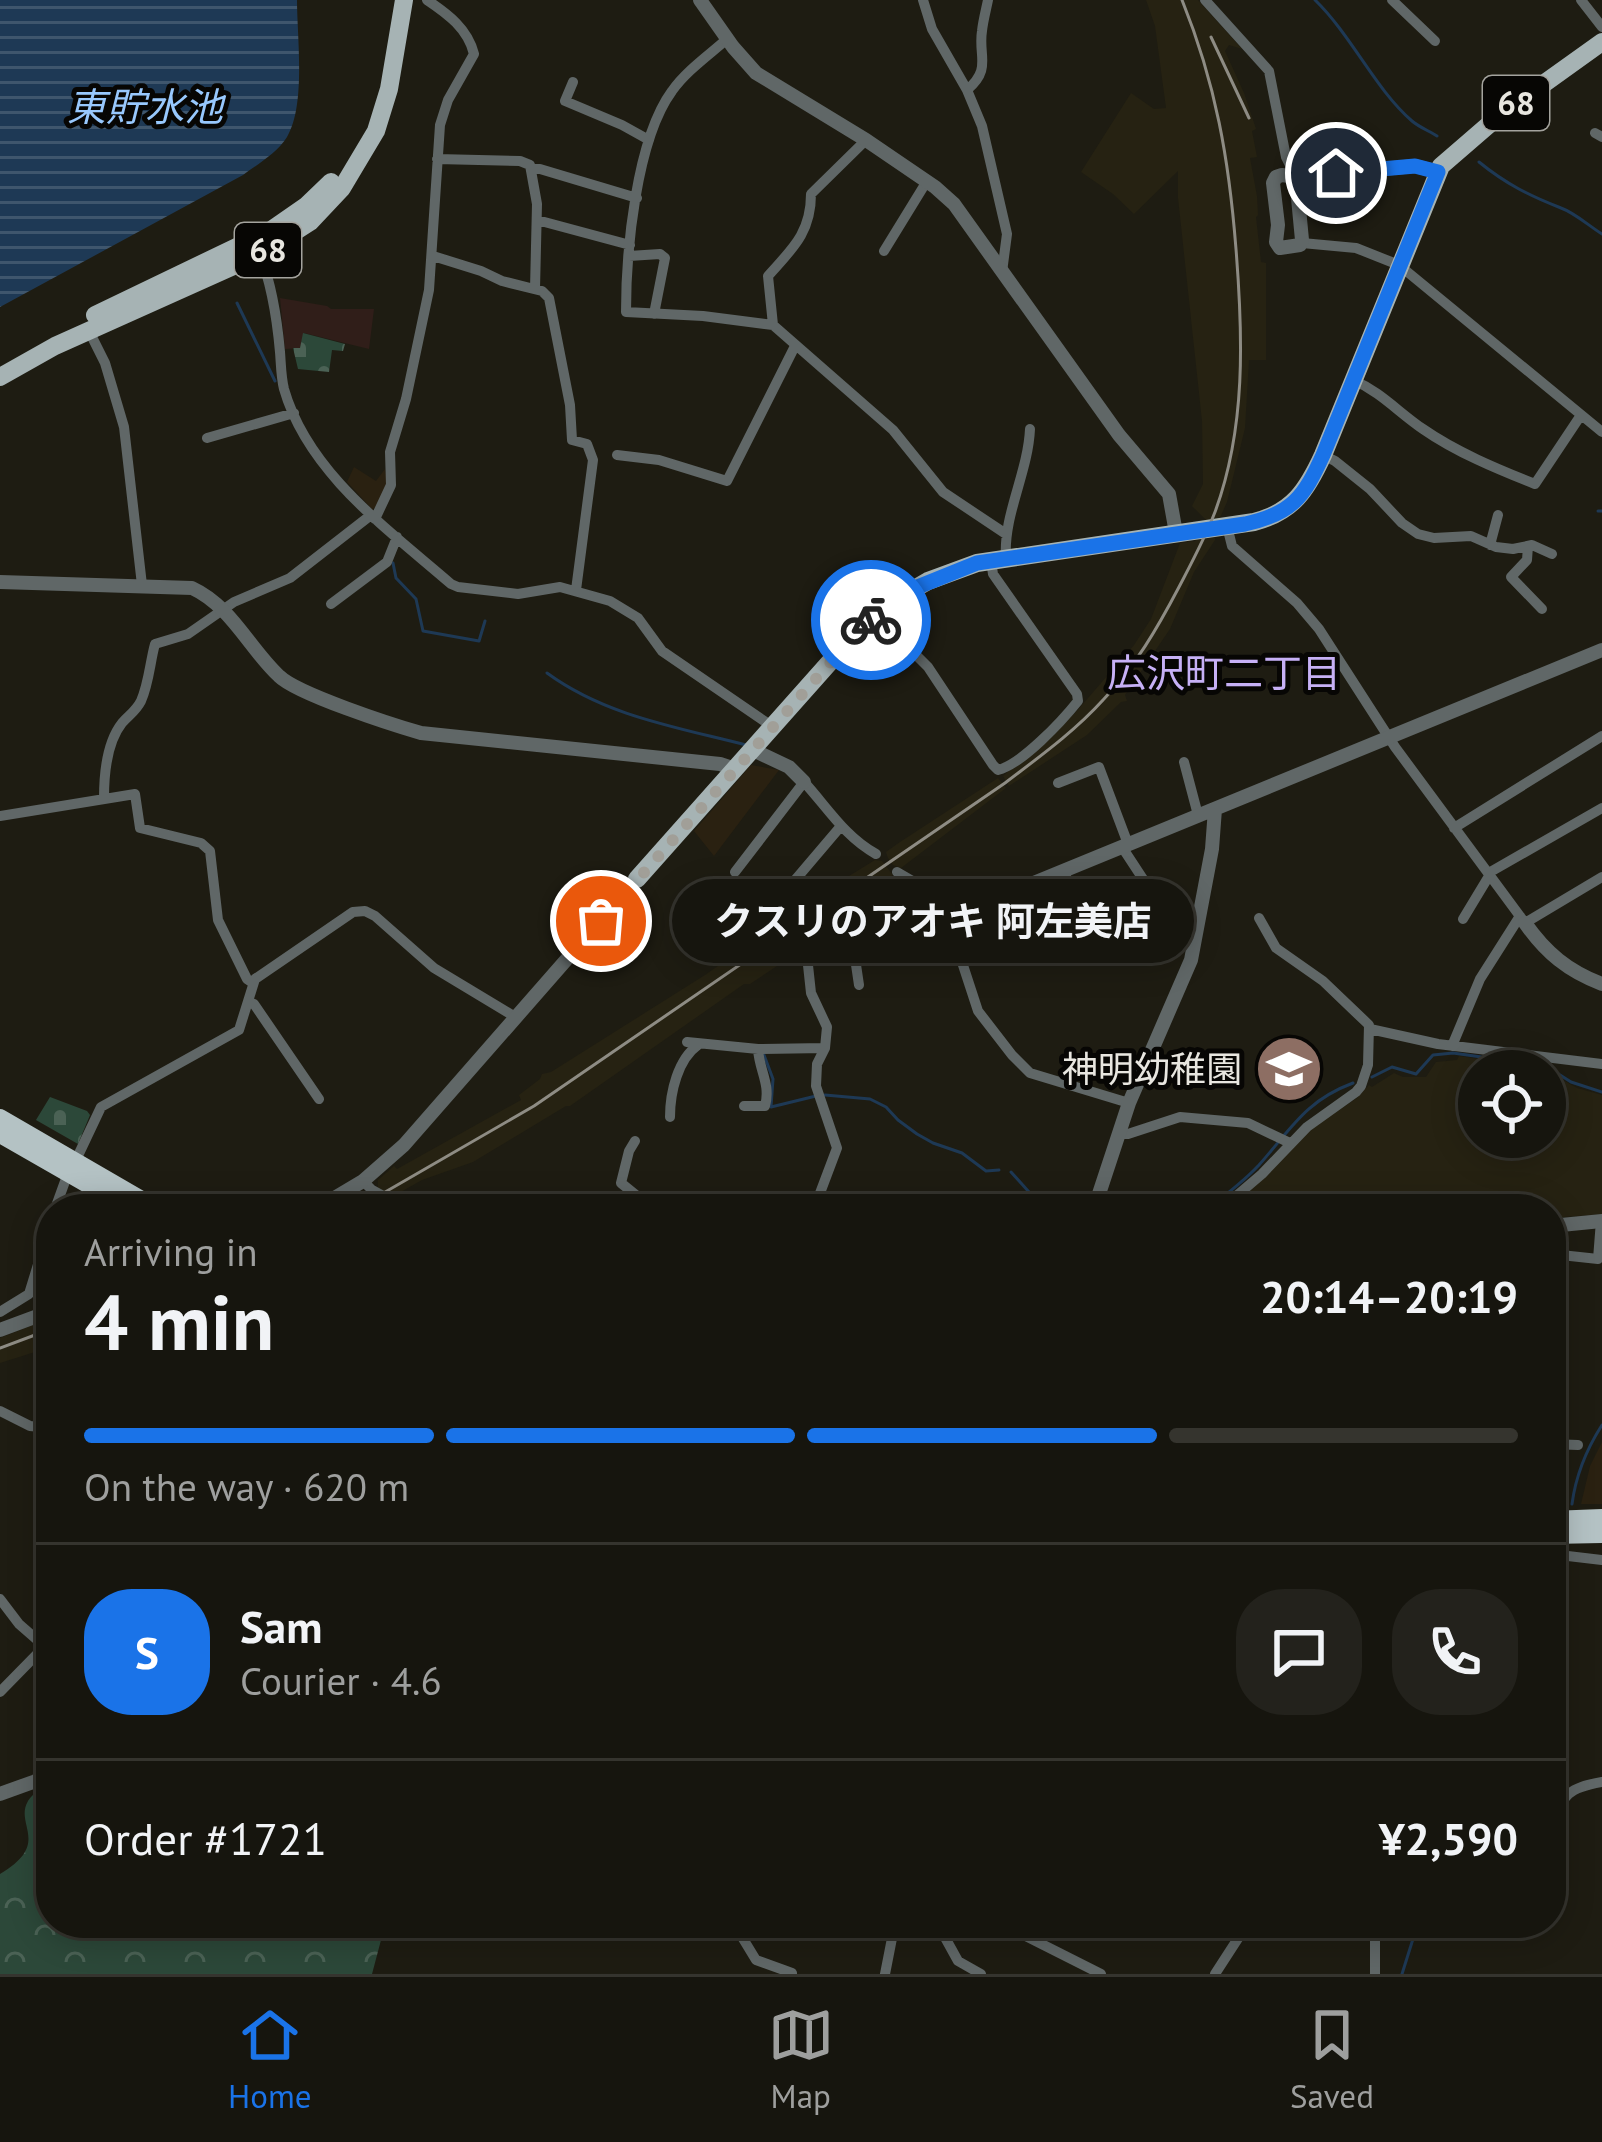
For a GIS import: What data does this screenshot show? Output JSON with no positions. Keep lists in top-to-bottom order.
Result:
{
  "streets": {
    "main road": ["68"]
  },
  "districts": ["広沢町二丁目"],
  "water": ["東貯水池"],
  "places": {
    "other": ["クスリのアオキ 阿左美店"],
    "school or university": ["神明幼稚園"]
  },
  "page": {
    "bubble": "クスリのアオキ 阿左美店",
    "heading": ["4 min", "Arriving in", "20:14–20:19"],
    "panel": [
      "Sam",
      "Courier · 4.6",
      "Order #1721",
      "¥2,590"
    ],
    "bar": "On the way · 620 m",
    "round": "S",
    "tabs": ["Home", "Map", "Saved"]
  }
}
